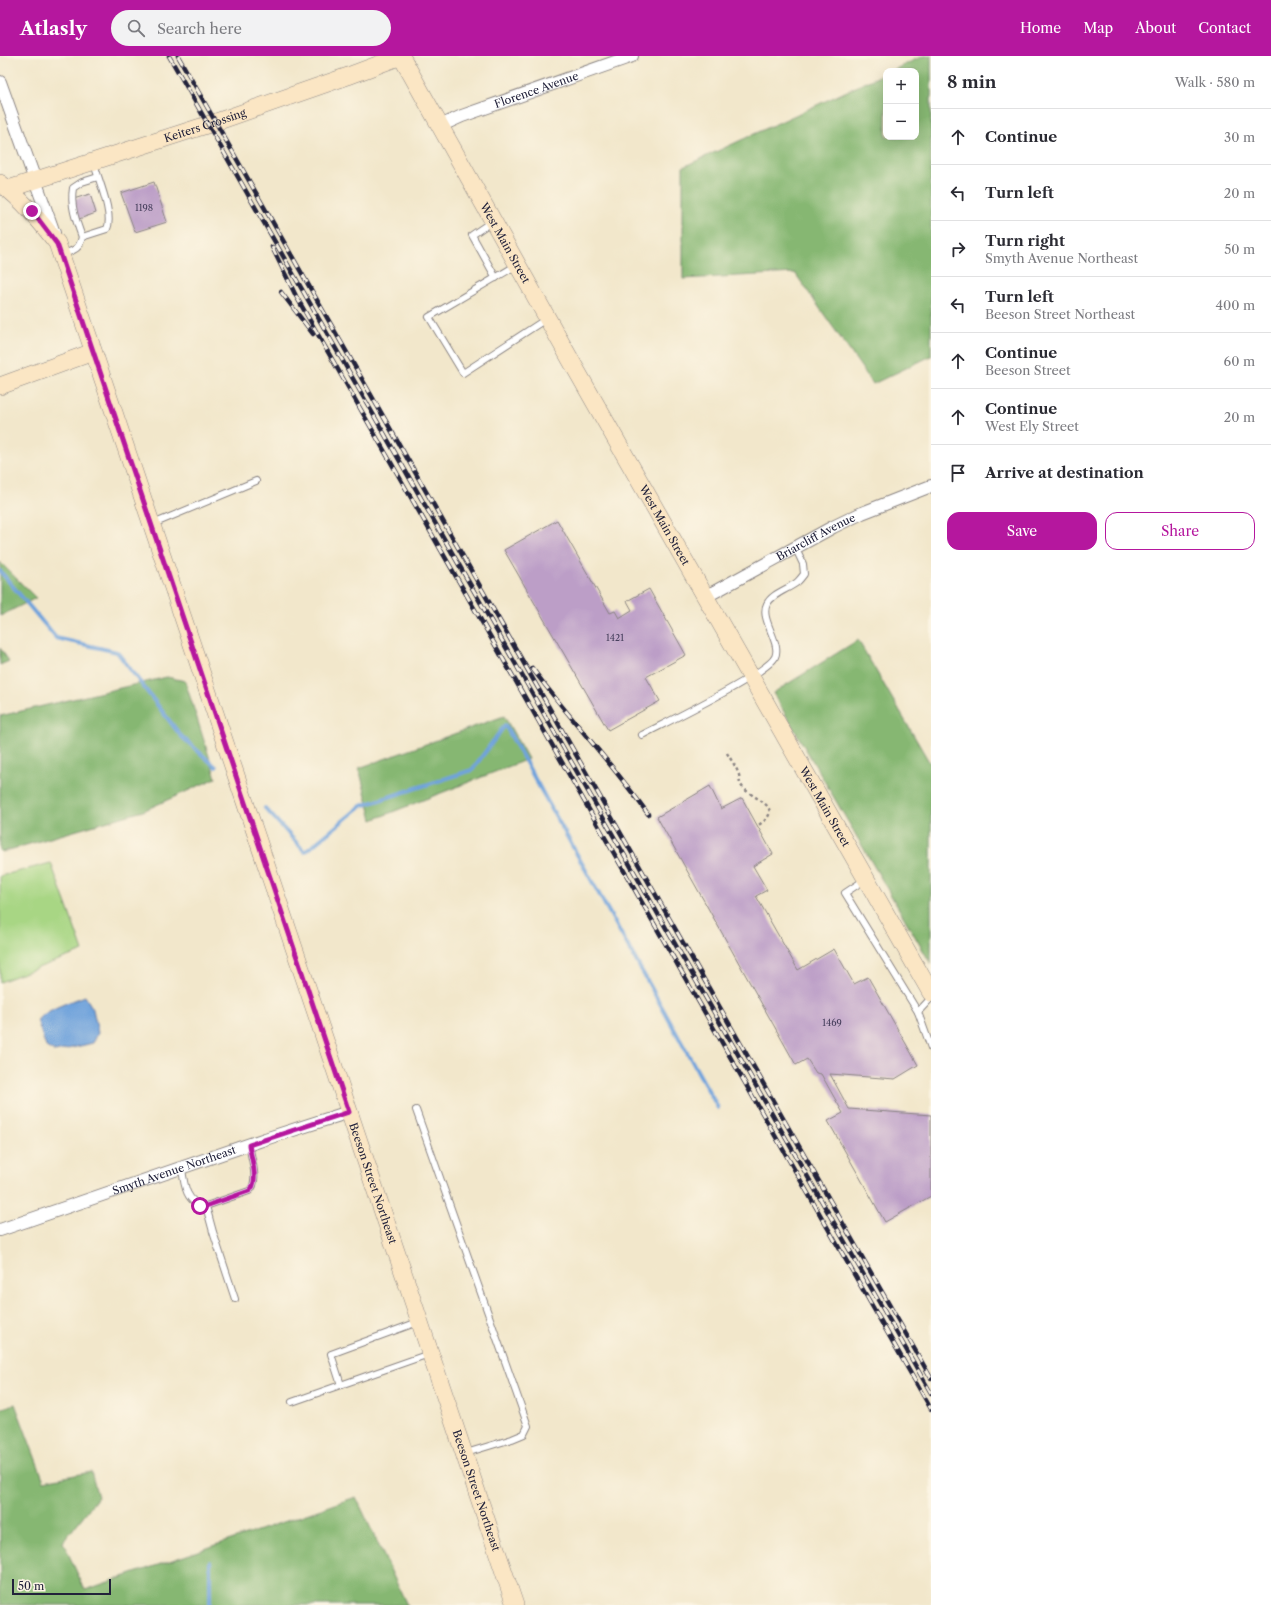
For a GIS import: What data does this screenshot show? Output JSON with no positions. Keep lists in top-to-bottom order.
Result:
{
  "streets": {
    "street": [
      "Florence Avenue",
      "Keiters Crossing",
      "West Main Street",
      "Briarcliff Avenue",
      "Smyth Avenue Northeast",
      "Beeson Street Northeast"
    ]
  },
  "crossings": [
    ["Florence Avenue", "West Main Street"],
    ["Keiters Crossing", "West Main Street"],
    ["Keiters Crossing", "Beeson Street Northeast"],
    ["West Main Street", "Briarcliff Avenue"],
    ["Smyth Avenue Northeast", "Beeson Street Northeast"]
  ],
  "house_numbers": ["1198", "1421", "1469"],
  "scale_bar": "50 m",
  "page": {
    "header": "Atlasly",
    "search": "Search here",
    "nav": [
      "Home",
      "Map",
      "About",
      "Contact"
    ],
    "heading": ["8 min", "Walk · 580 m"],
    "map_buttons": ["+", "−"],
    "list": [
      ["Continue", "30 m"],
      ["Turn left", "20 m"],
      ["Turn right", "Smyth Avenue Northeast", "50 m"],
      ["Turn left", "Beeson Street Northeast", "400 m"],
      ["Continue", "Beeson Street", "60 m"],
      ["Continue", "West Ely Street", "20 m"],
      "Arrive at destination"
    ],
    "buttons": ["Save", "Share"],
    "scale": "50 m"
  }
}
